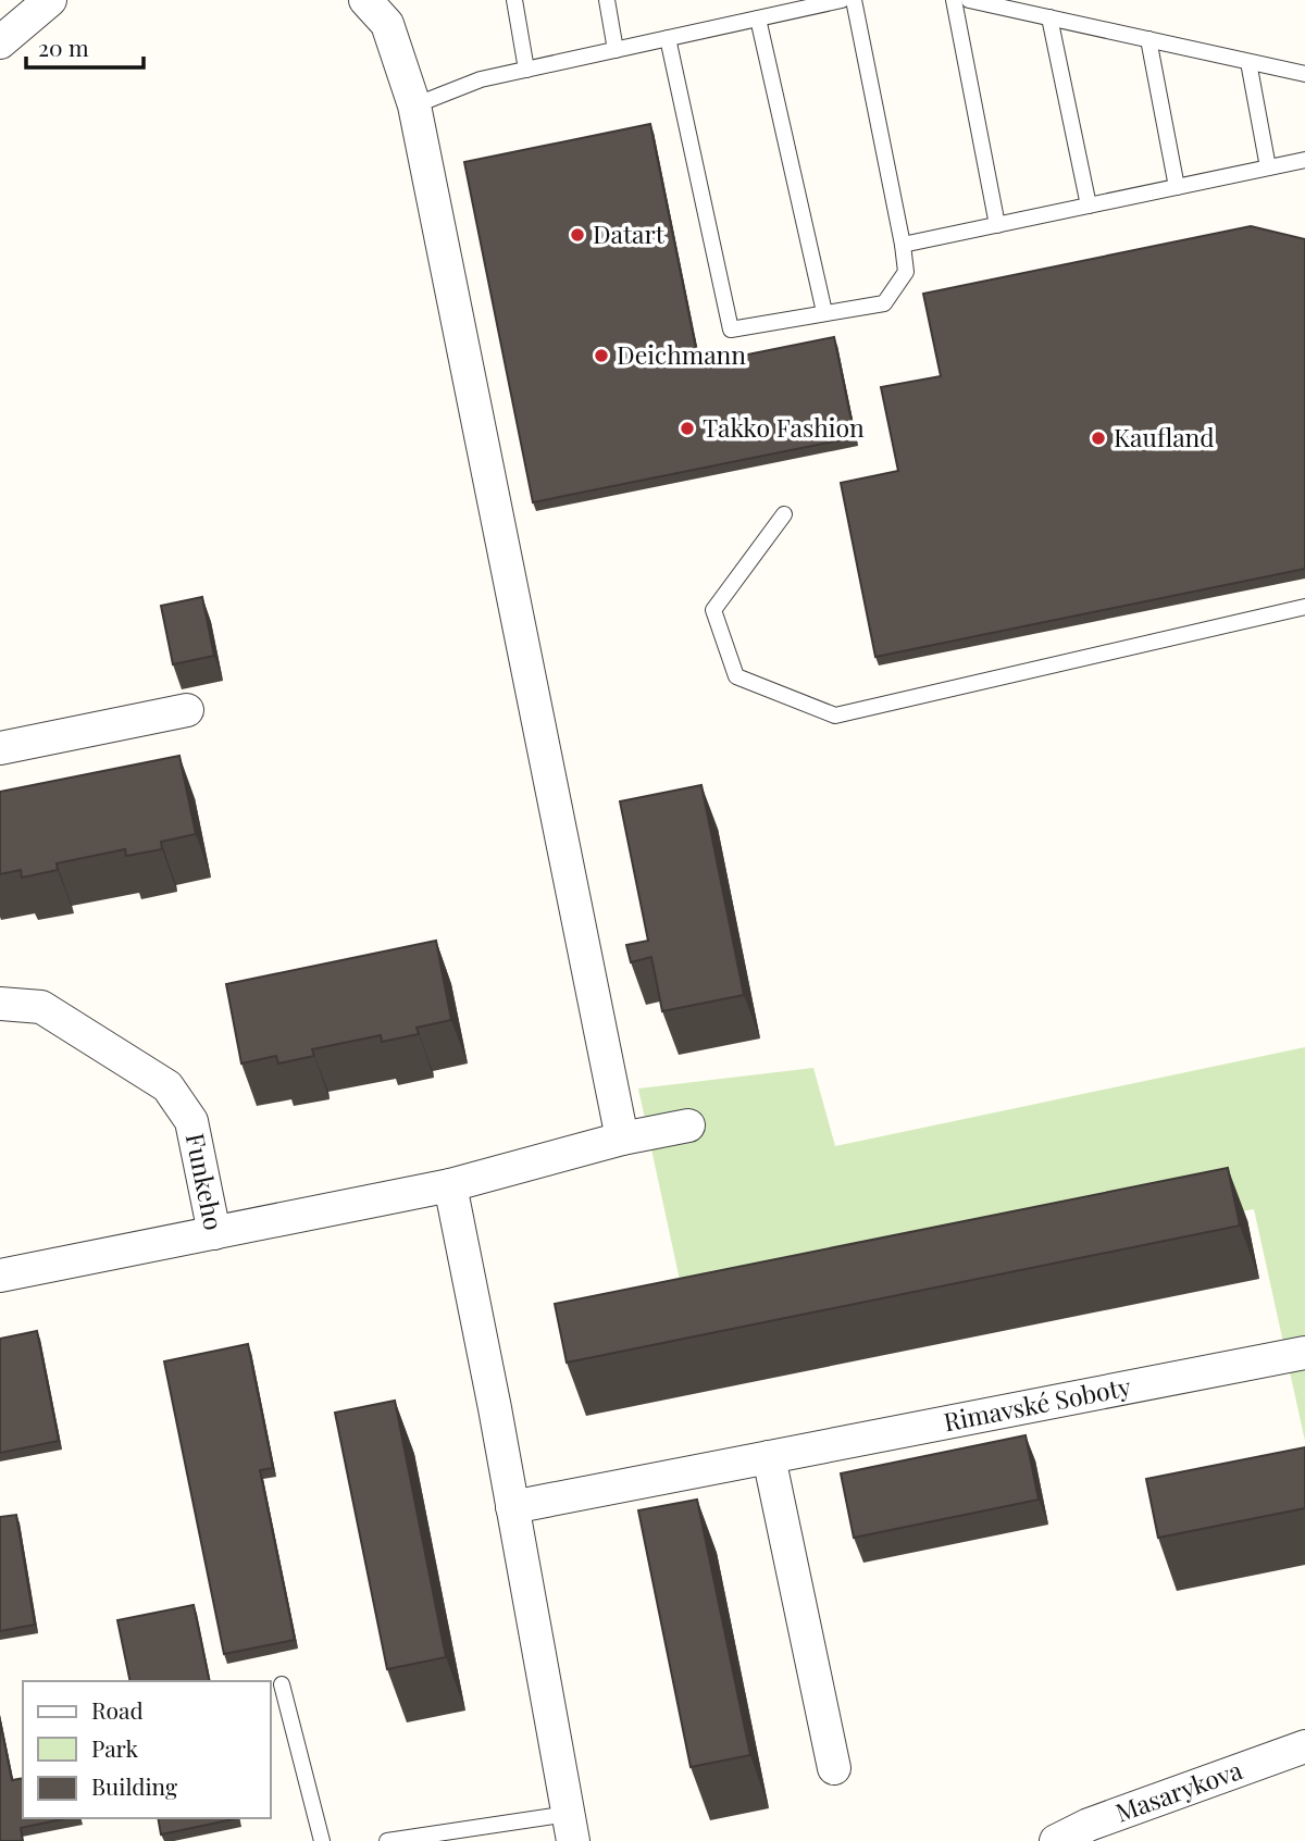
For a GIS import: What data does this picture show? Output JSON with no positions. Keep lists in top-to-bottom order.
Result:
{
  "streets": {
    "street": ["Funkeho", "Rimavské Soboty", "Masarykova"]
  },
  "places": [
    "Datart",
    "Deichmann",
    "Takko Fashion",
    "Kaufland"
  ],
  "legend": ["Road", "Park", "Building"],
  "scale_bar": "20 m"
}
